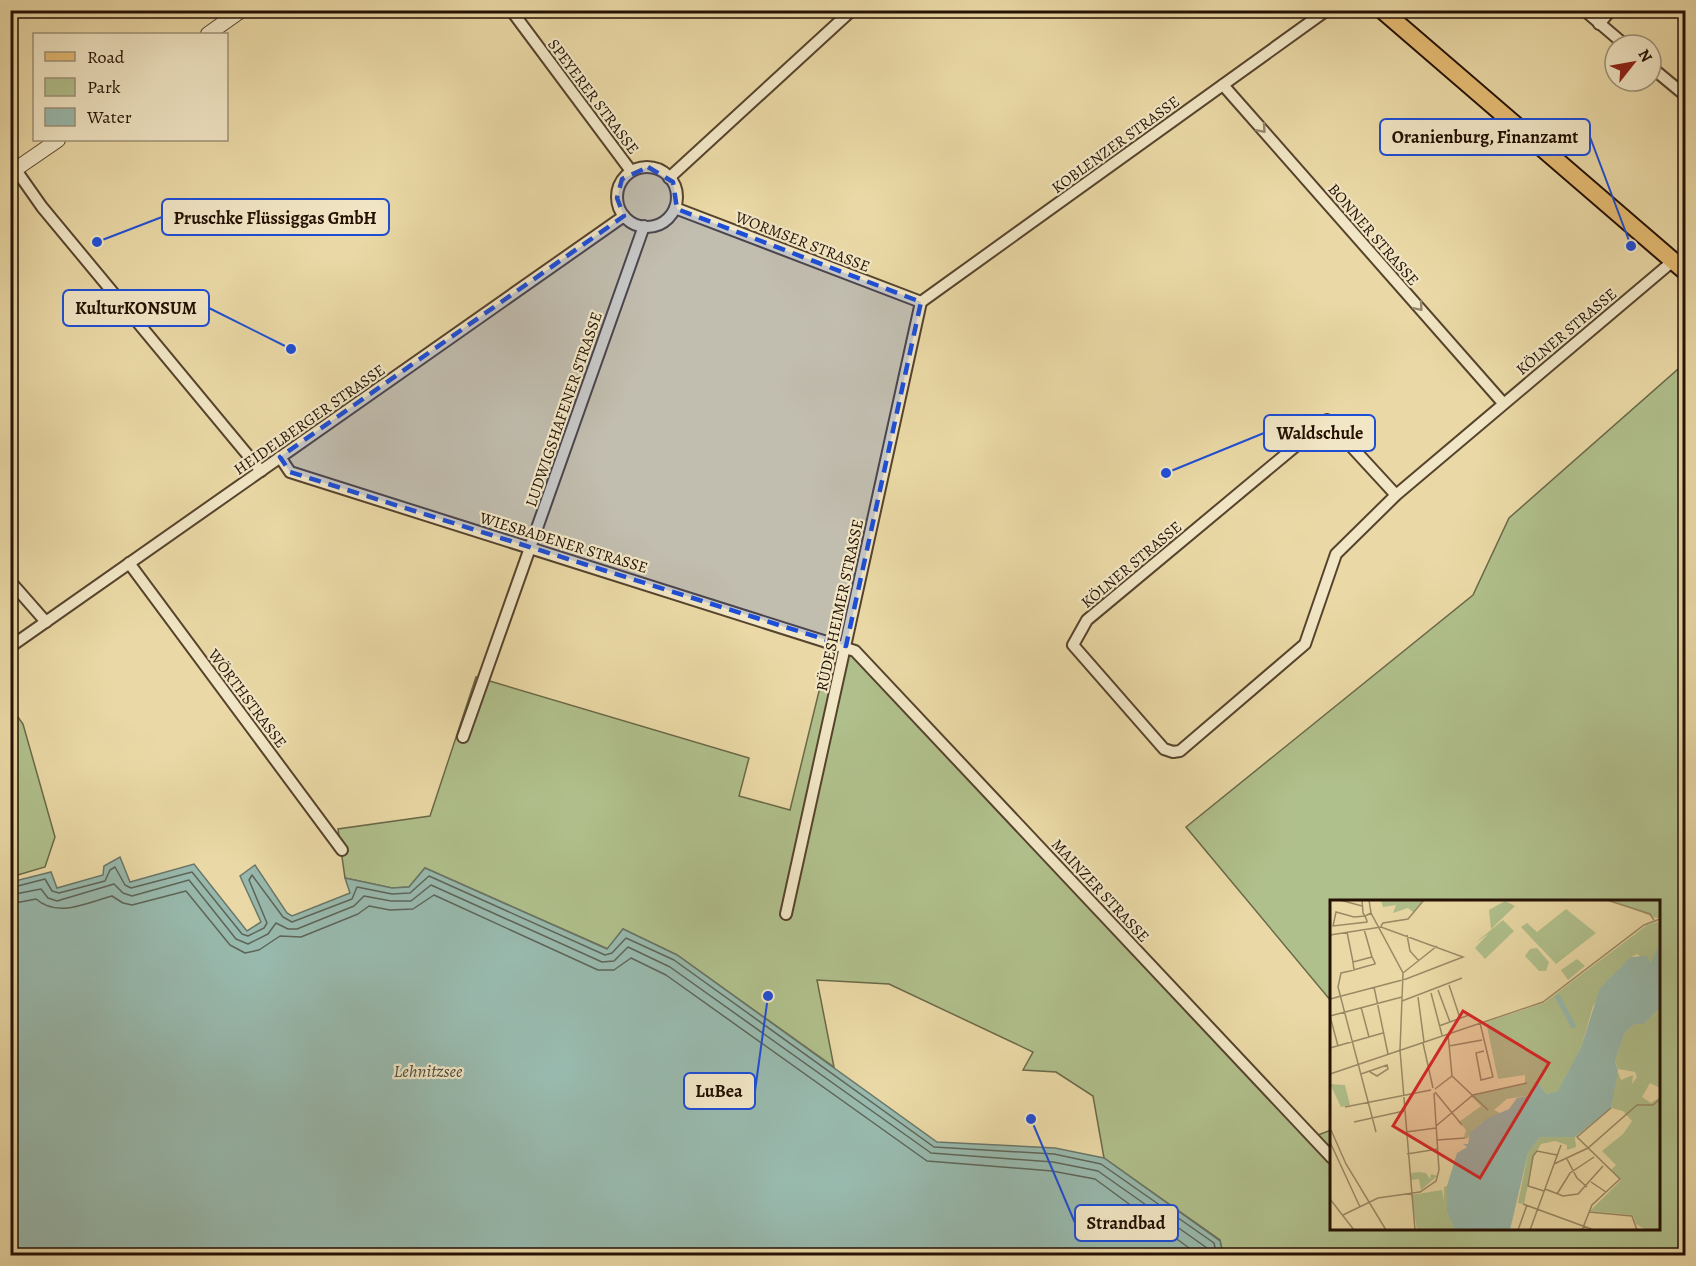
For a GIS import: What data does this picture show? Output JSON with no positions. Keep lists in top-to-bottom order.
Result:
{
  "streets": {
    "street": [
      "SPEYERER STRASSE",
      "KOBLENZER STRASSE",
      "BONNER STRASSE",
      "WORMSER STRASSE",
      "KÖLNER STRASSE",
      "LUDWIGSHAFENER STRASSE",
      "HEIDELBERGER STRASSE",
      "WIESBADENER STRASSE",
      "RÜDESHEIMER STRASSE",
      "WÖRTHSTRASSE",
      "MAINZER STRASSE"
    ]
  },
  "crossings": [
    ["SPEYERER STRASSE", "WORMSER STRASSE"],
    ["SPEYERER STRASSE", "LUDWIGSHAFENER STRASSE"],
    ["SPEYERER STRASSE", "HEIDELBERGER STRASSE"],
    ["KOBLENZER STRASSE", "BONNER STRASSE"],
    ["KOBLENZER STRASSE", "WORMSER STRASSE"],
    ["KOBLENZER STRASSE", "RÜDESHEIMER STRASSE"],
    ["BONNER STRASSE", "KÖLNER STRASSE"],
    ["WORMSER STRASSE", "LUDWIGSHAFENER STRASSE"],
    ["WORMSER STRASSE", "HEIDELBERGER STRASSE"],
    ["WORMSER STRASSE", "RÜDESHEIMER STRASSE"],
    ["LUDWIGSHAFENER STRASSE", "HEIDELBERGER STRASSE"],
    ["LUDWIGSHAFENER STRASSE", "WIESBADENER STRASSE"],
    ["HEIDELBERGER STRASSE", "WIESBADENER STRASSE"],
    ["HEIDELBERGER STRASSE", "WÖRTHSTRASSE"],
    ["WIESBADENER STRASSE", "RÜDESHEIMER STRASSE"],
    ["WIESBADENER STRASSE", "MAINZER STRASSE"],
    ["RÜDESHEIMER STRASSE", "MAINZER STRASSE"]
  ],
  "one_way": ["BONNER STRASSE"],
  "water": ["Lehnitzsee"],
  "places": [
    "Pruschke Flüssiggas GmbH",
    "Oranienburg, Finanzamt",
    "KulturKONSUM",
    "Waldschule",
    "LuBea",
    "Strandbad"
  ],
  "legend": ["Road", "Park", "Water"],
  "north": "top right"
}
